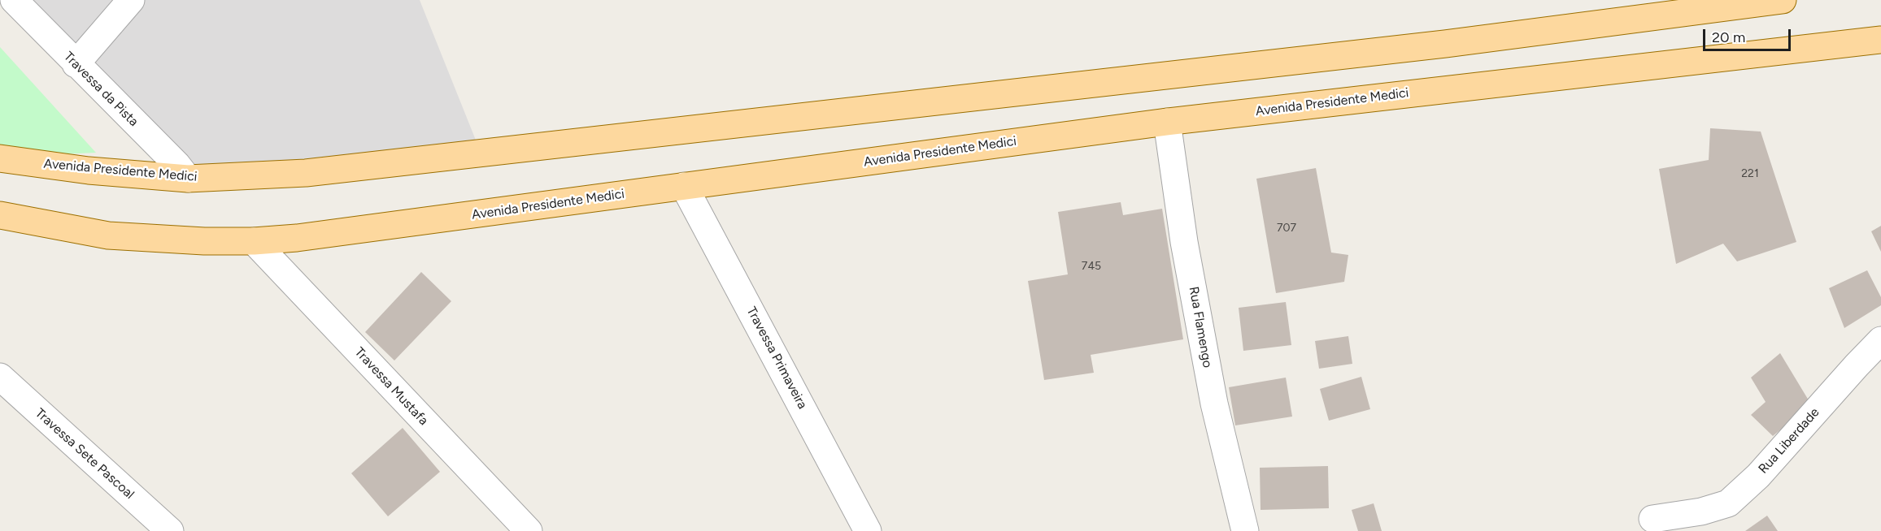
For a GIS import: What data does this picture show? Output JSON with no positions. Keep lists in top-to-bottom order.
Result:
{
  "streets": {
    "main road": ["Avenida Presidente Medici"],
    "street": [
      "Travessa da Pista",
      "Rua Flamengo",
      "Travessa Primaveira",
      "Travessa Mustafa",
      "Rua Liberdade",
      "Travessa Sete Pascoal"
    ]
  },
  "crossings": [
    ["Travessa da Pista", "Avenida Presidente Medici"],
    ["Avenida Presidente Medici", "Rua Flamengo"],
    ["Avenida Presidente Medici", "Travessa Primaveira"],
    ["Avenida Presidente Medici", "Travessa Mustafa"]
  ],
  "house_numbers": ["221", "707", "745"],
  "scale_bar": "20 m"
}
